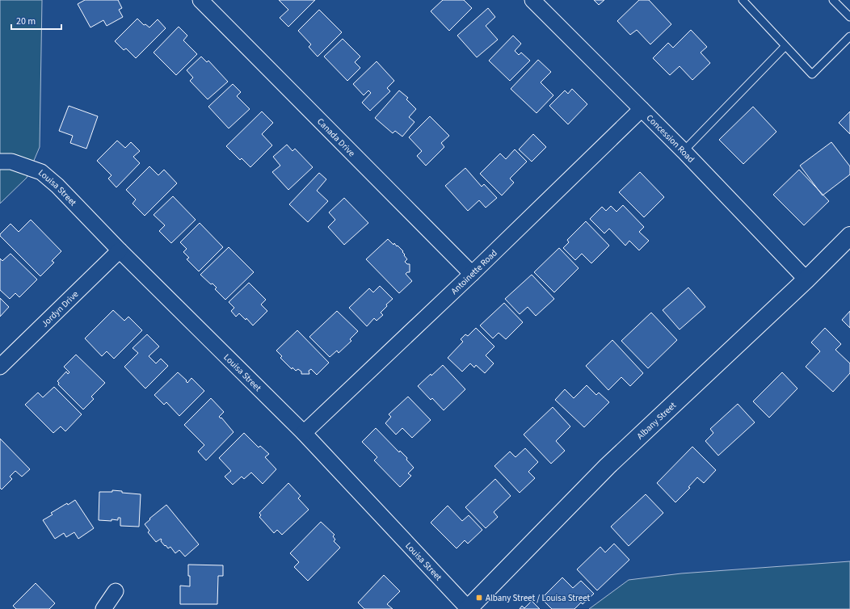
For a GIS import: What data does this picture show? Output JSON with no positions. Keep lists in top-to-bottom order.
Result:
{
  "streets": {
    "street": [
      "Canada Drive",
      "Concession Road",
      "Louisa Street",
      "Antoinette Road",
      "Jordyn Drive",
      "Albany Street"
    ]
  },
  "crossings": [
    ["Canada Drive", "Antoinette Road"],
    ["Concession Road", "Antoinette Road"],
    ["Concession Road", "Albany Street"],
    ["Louisa Street", "Antoinette Road"],
    ["Louisa Street", "Jordyn Drive"],
    ["Louisa Street", "Albany Street"]
  ],
  "places": {
    "transit": ["Albany Street / Louisa Street"]
  },
  "scale_bar": "20 m"
}
